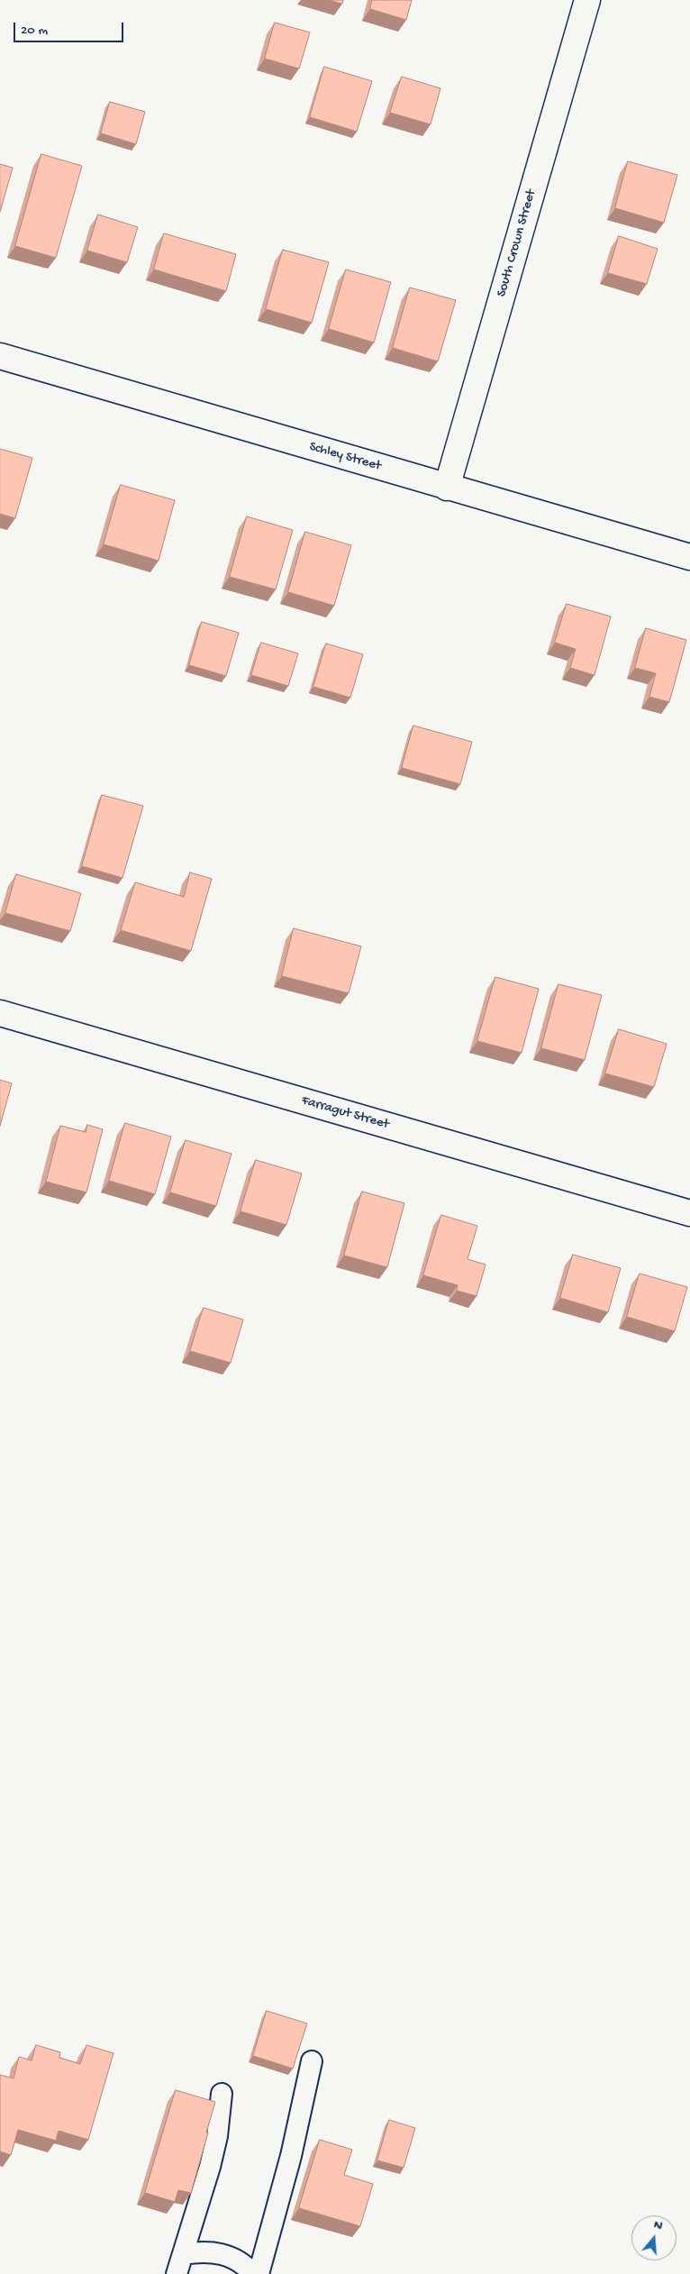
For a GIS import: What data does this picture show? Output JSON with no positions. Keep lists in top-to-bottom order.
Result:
{
  "streets": {
    "street": ["South Crown Street", "Schley Street", "Farragut Street"]
  },
  "crossings": [
    ["South Crown Street", "Schley Street"]
  ],
  "scale_bar": "20 m",
  "north": "top"
}
